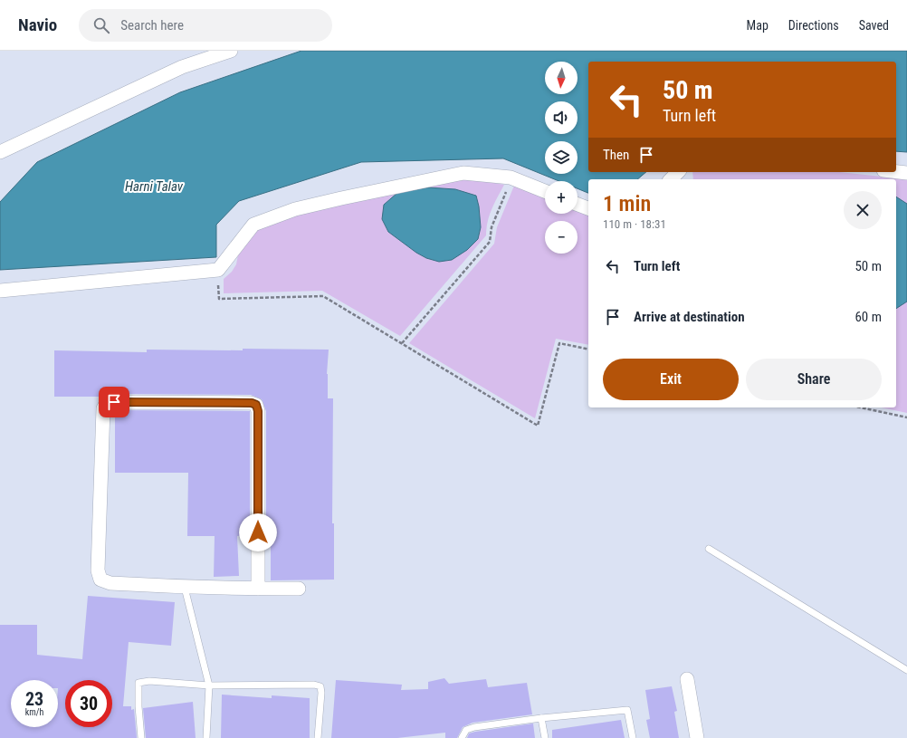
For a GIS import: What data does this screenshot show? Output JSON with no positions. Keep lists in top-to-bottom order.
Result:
{
  "water": ["Harni Talav"],
  "north": "bottom",
  "page": {
    "header": "Navio",
    "search": "Search here",
    "nav": ["Map", "Directions", "Saved"],
    "map_buttons": ["+", "−"],
    "turn": ["50 m", "Turn left"],
    "then": "Then",
    "heading": ["1 min", "110 m · 18:31"],
    "list": [
      {
        "name": "Turn left",
        "value": "50 m"
      },
      {
        "name": "Arrive at destination",
        "value": "60 m"
      }
    ],
    "buttons": ["Exit", "Share"],
    "speed": "23 km/h",
    "limit": "30"
  }
}
